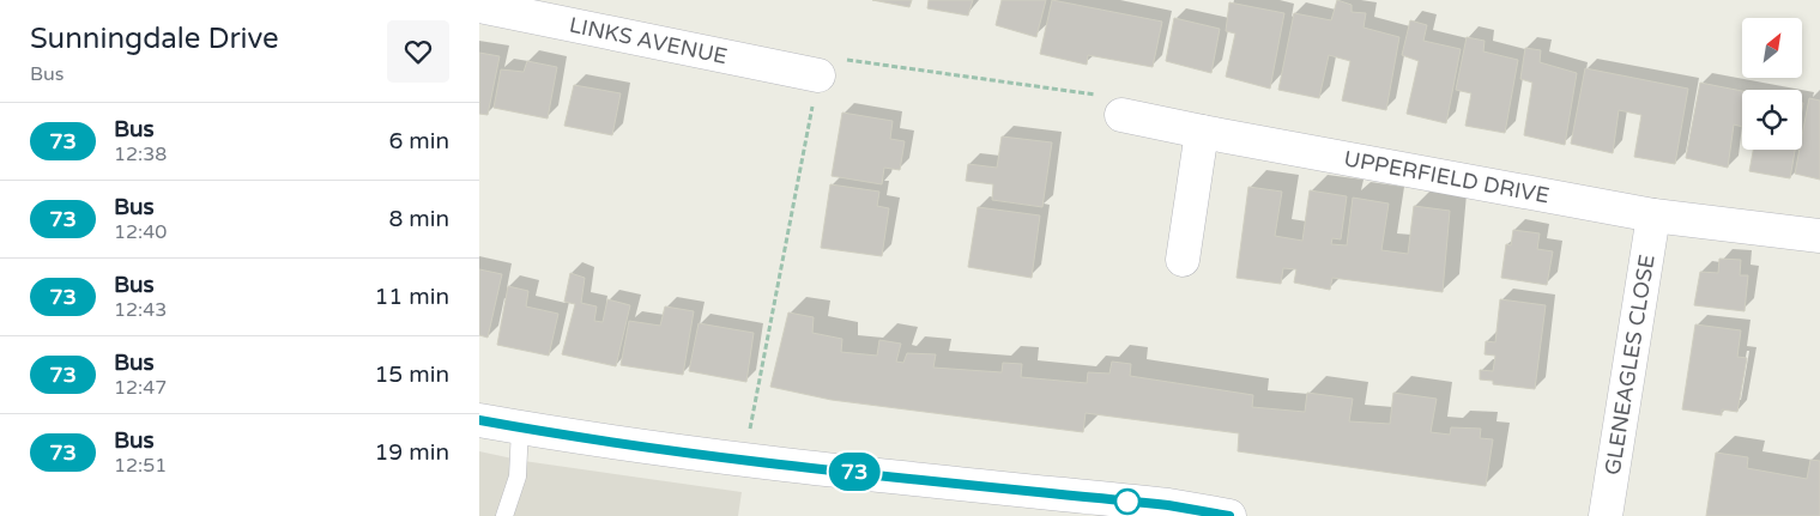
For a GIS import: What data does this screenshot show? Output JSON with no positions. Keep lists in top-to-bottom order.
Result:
{
  "streets": {
    "street": ["LINKS AVENUE", "UPPERFIELD DRIVE", "GLENEAGLES CLOSE"]
  },
  "crossings": [
    ["UPPERFIELD DRIVE", "GLENEAGLES CLOSE"]
  ],
  "lines": ["bus line 73"],
  "north": "top right",
  "page": {
    "heading": ["Sunningdale Drive", "Bus"],
    "on_map": "73",
    "list": [
      {
        "mark": "73",
        "name": "Bus",
        "note": "12:38",
        "value": "6 min"
      },
      {
        "mark": "73",
        "name": "Bus",
        "note": "12:40",
        "value": "8 min"
      },
      {
        "mark": "73",
        "name": "Bus",
        "note": "12:43",
        "value": "11 min"
      },
      {
        "mark": "73",
        "name": "Bus",
        "note": "12:47",
        "value": "15 min"
      },
      {
        "mark": "73",
        "name": "Bus",
        "note": "12:51",
        "value": "19 min"
      }
    ]
  }
}
